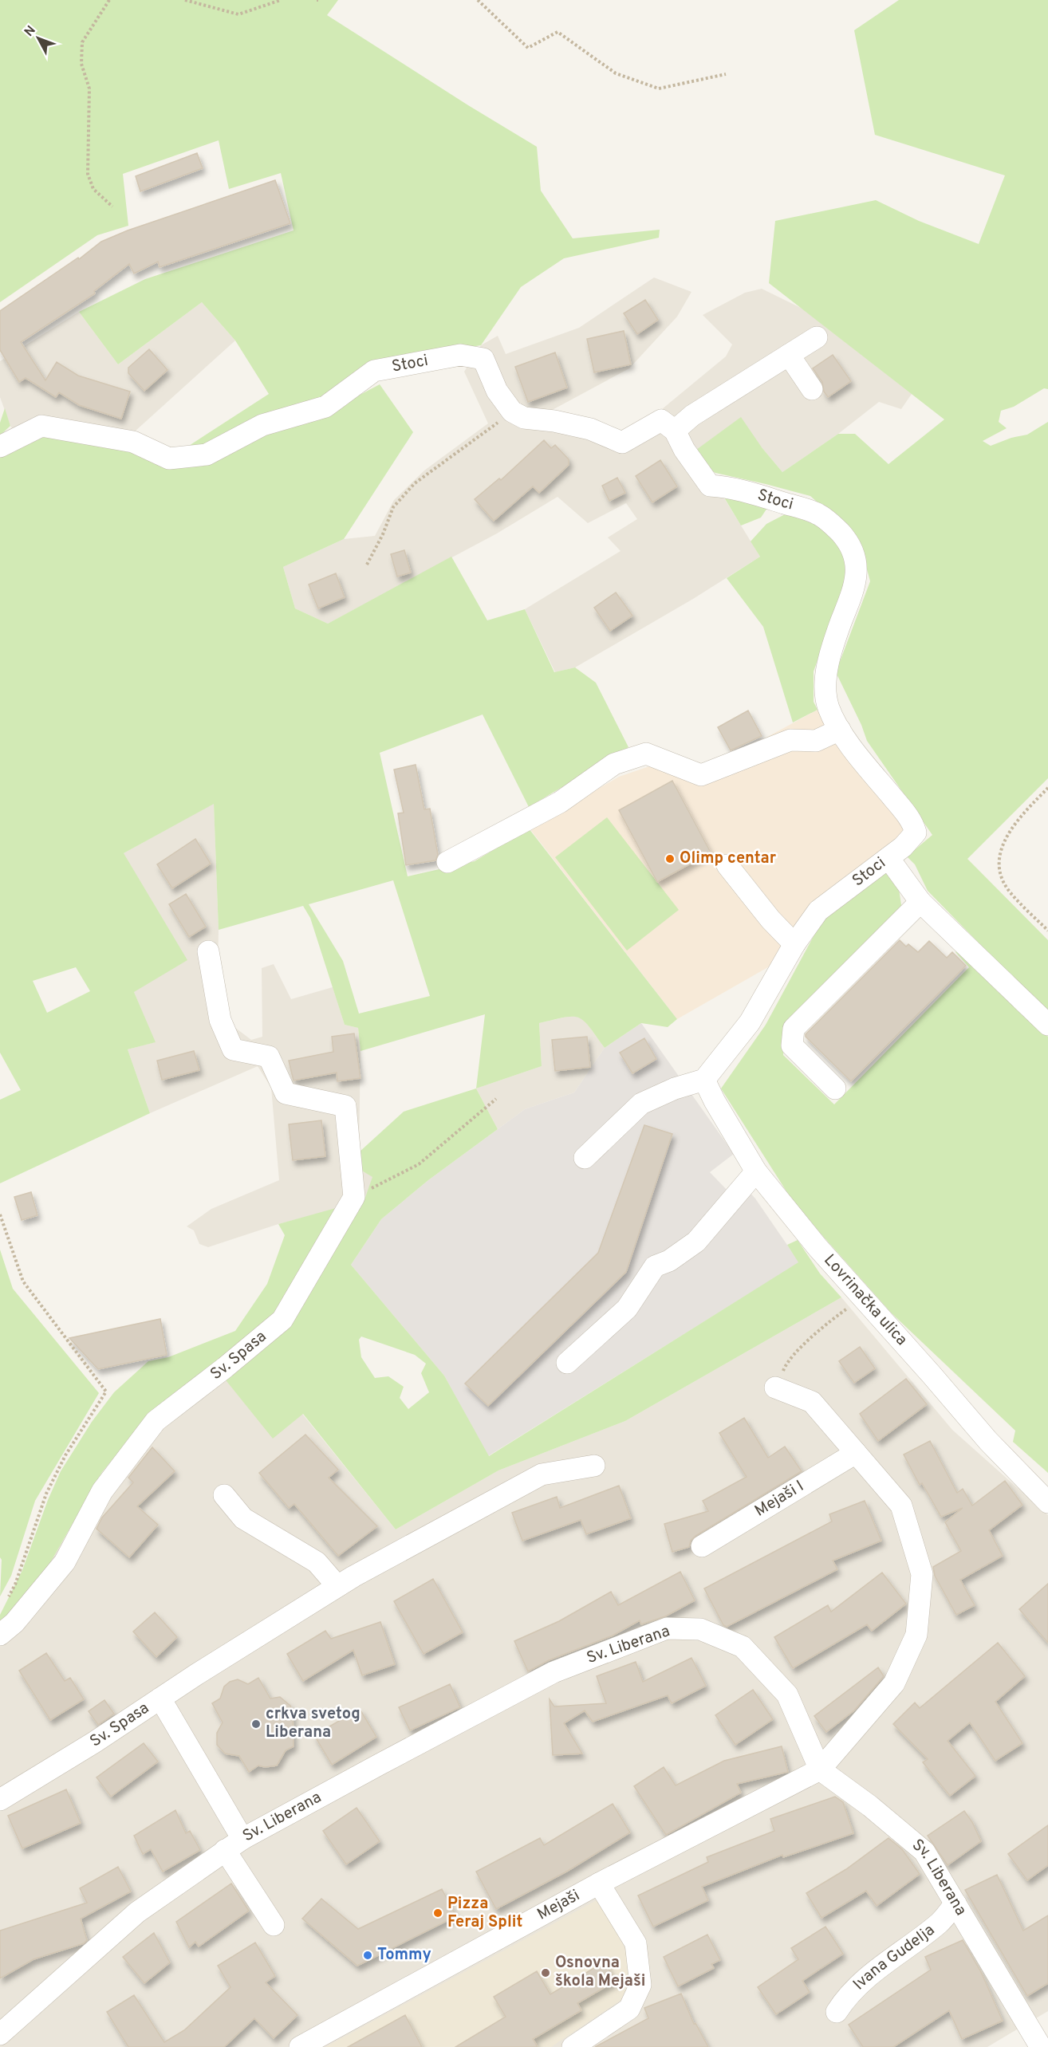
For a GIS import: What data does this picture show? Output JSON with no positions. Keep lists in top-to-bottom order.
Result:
{
  "streets": {
    "street": [
      "Stoci",
      "Lovrinačka ulica",
      "Sv. Spasa",
      "Mejaši I",
      "Sv. Liberana",
      "Mejaši",
      "Ivana Gudelja"
    ]
  },
  "crossings": [
    ["Stoci", "Lovrinačka ulica"],
    ["Sv. Liberana", "Mejaši"],
    ["Sv. Liberana", "Ivana Gudelja"]
  ],
  "places": [
    "Olimp centar",
    "crkva svetog Liberana",
    "Pizza Feraj Split",
    "Tommy",
    "Osnovna škola Mejaši"
  ],
  "north": "top left"
}
